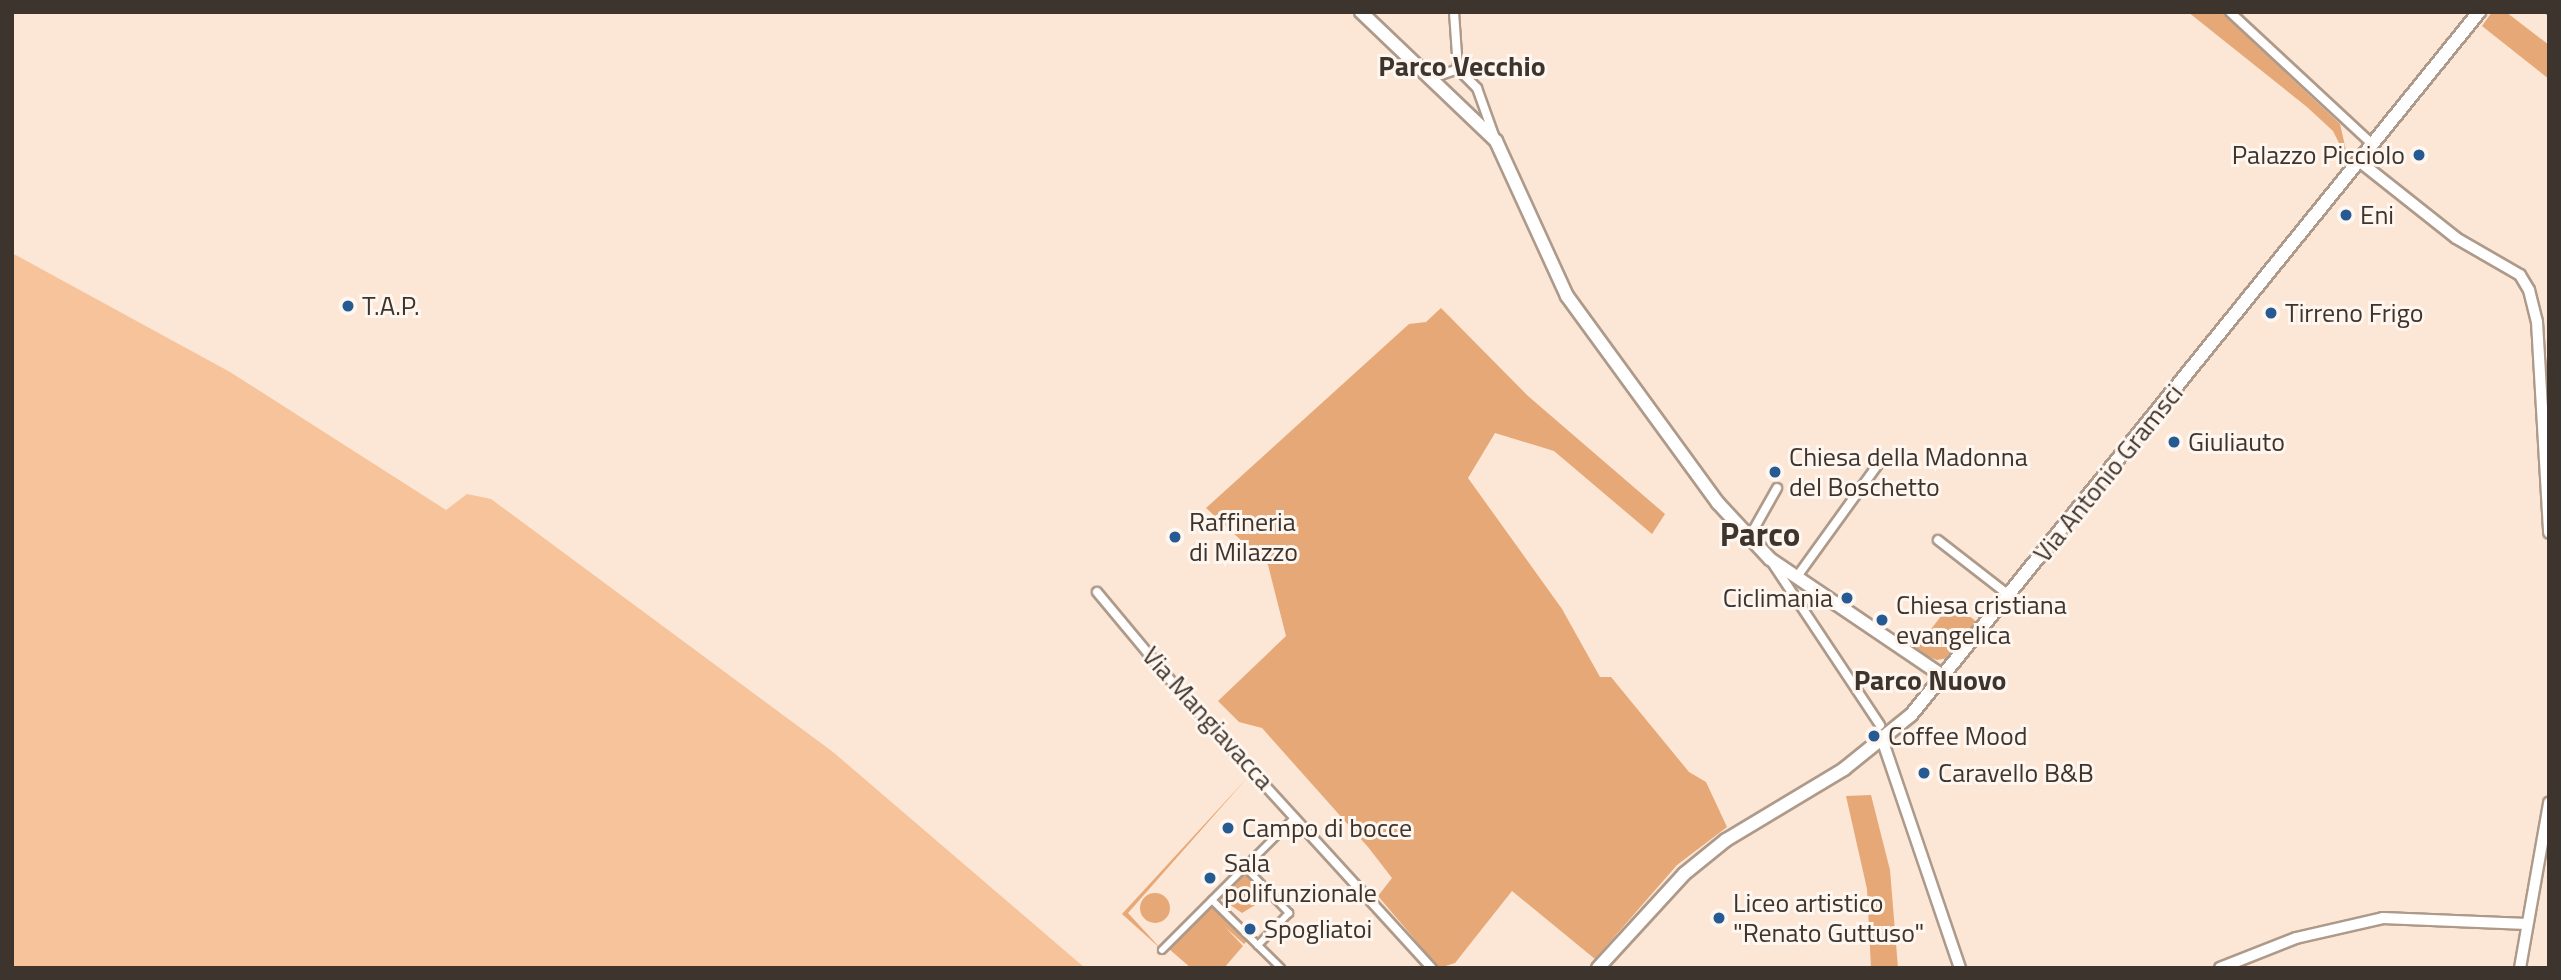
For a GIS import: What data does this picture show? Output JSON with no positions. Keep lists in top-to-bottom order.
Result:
{
  "streets": {
    "main road": ["Via Antonio Gramsci"],
    "street": ["Via Mangiavacca"]
  },
  "districts": ["Parco Vecchio", "Parco", "Parco Nuovo"],
  "places": [
    "Palazzo Picciolo",
    "Eni",
    "T.A.P.",
    "Tirreno Frigo",
    "Giuliauto",
    "Chiesa della Madonna del Boschetto",
    "Raffineria di Milazzo",
    "Ciclimania",
    "Chiesa cristiana evangelica",
    "Coffee Mood",
    "Caravello B&B",
    "Campo di bocce",
    "Sala polifunzionale",
    "Liceo artistico \"Renato Guttuso\"",
    "Spogliatoi"
  ]
}
